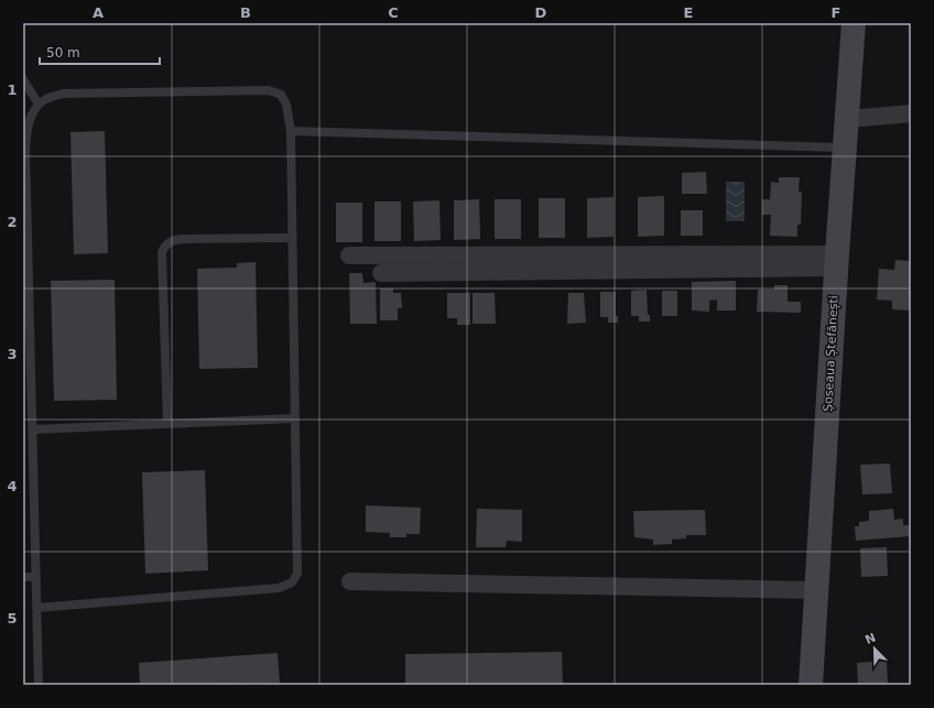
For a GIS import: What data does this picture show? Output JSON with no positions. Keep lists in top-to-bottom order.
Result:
{
  "streets": {
    "main road": ["Șoseaua Ștefănești"]
  },
  "scale_bar": "50 m",
  "north": "top left",
  "grid": {
    "columns": [
      "A",
      "B",
      "C",
      "D",
      "E",
      "F"
    ],
    "rows": [
      "1",
      "2",
      "3",
      "4",
      "5"
    ]
  }
}
